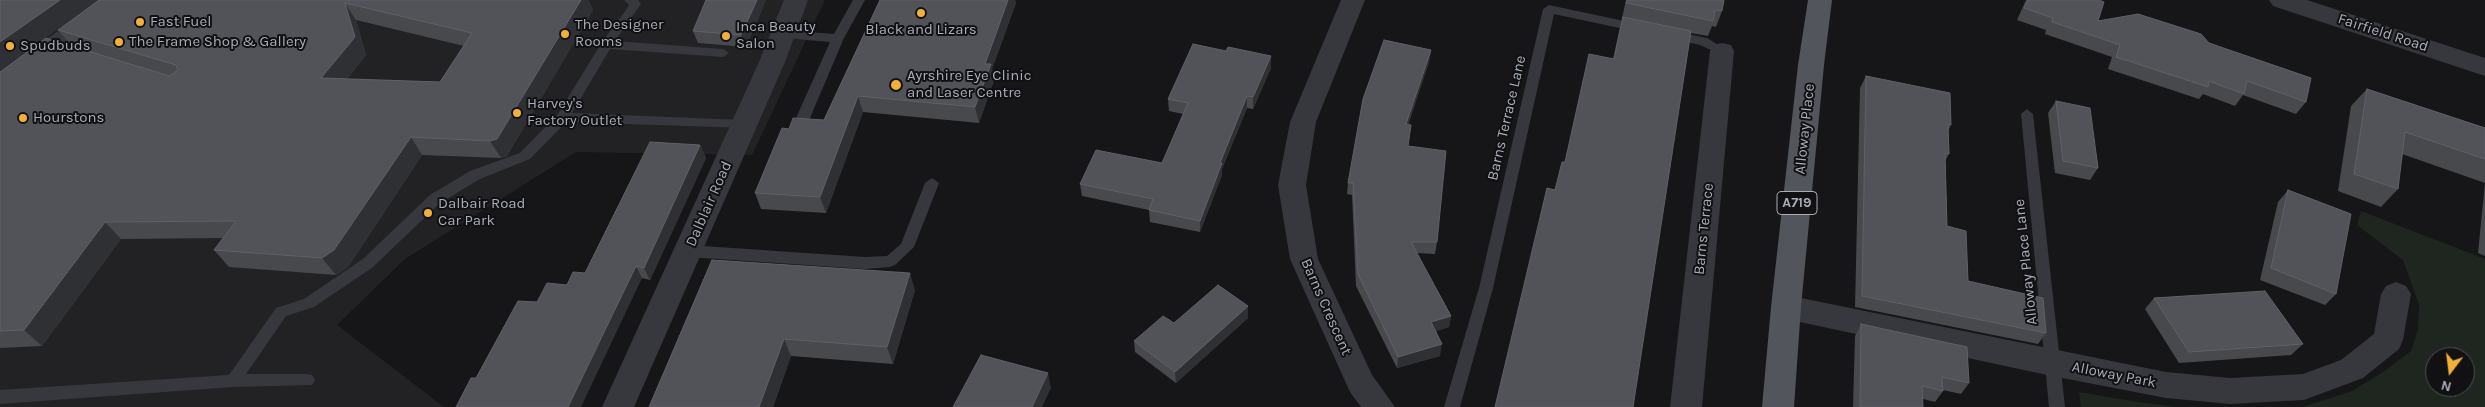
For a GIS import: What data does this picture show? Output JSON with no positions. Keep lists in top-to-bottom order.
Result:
{
  "streets": {
    "main road": ["Alloway Place", "A719"],
    "street": [
      "Fairfield Road",
      "Dalblair Road",
      "Barns Terrace",
      "Barns Crescent",
      "Alloway Park"
    ],
    "lane": ["Barns Terrace Lane", "Alloway Place Lane"]
  },
  "crossings": [
    ["Barns Terrace Lane", "Barns Terrace"],
    ["Alloway Place", "Alloway Park"],
    ["Alloway Place Lane", "Alloway Park"]
  ],
  "places": [
    "Black and Lizars",
    "Fast Fuel",
    "The Designer Rooms",
    "Inca Beauty Salon",
    "The Frame Shop & Gallery",
    "Spudbuds",
    "Ayrshire Eye Clinic and Laser Centre",
    "Harvey's Factory Outlet",
    "Hourstons",
    "Dalbair Road Car Park"
  ],
  "north": "bottom"
}
